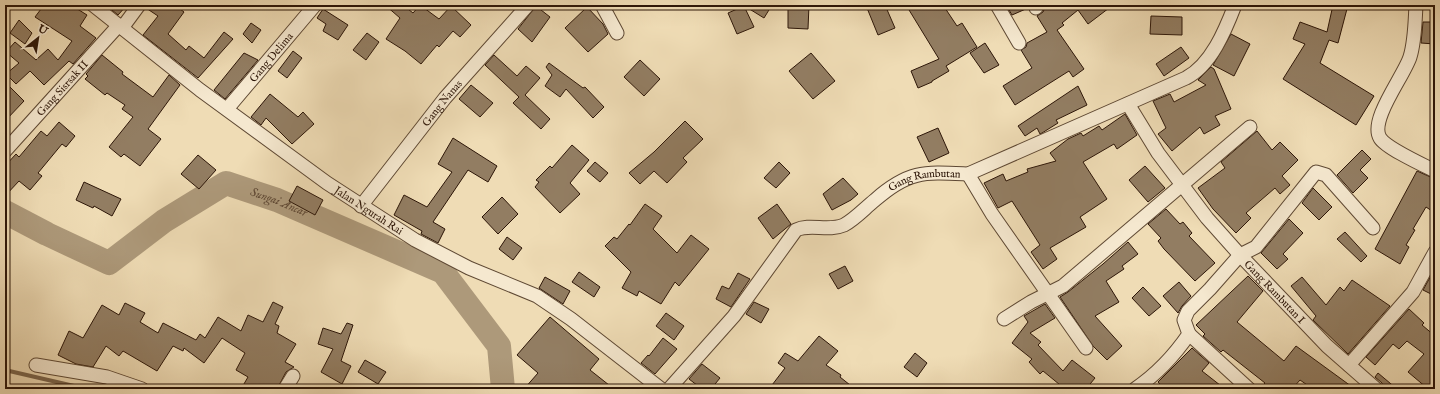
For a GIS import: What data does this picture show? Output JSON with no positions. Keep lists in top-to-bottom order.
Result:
{
  "streets": {
    "street": [
      "Gang Delima",
      "Gang Sisrsak II",
      "Gang Nanas",
      "Gang Rambutan",
      "Jalan Ngurah Rai",
      "Gang Rambutan I"
    ]
  },
  "crossings": [
    ["Gang Delima", "Jalan Ngurah Rai"],
    ["Gang Sisrsak II", "Jalan Ngurah Rai"],
    ["Gang Nanas", "Jalan Ngurah Rai"],
    ["Gang Rambutan", "Gang Rambutan I"]
  ],
  "water": ["Sungai Ancar"],
  "north": "top right"
}
